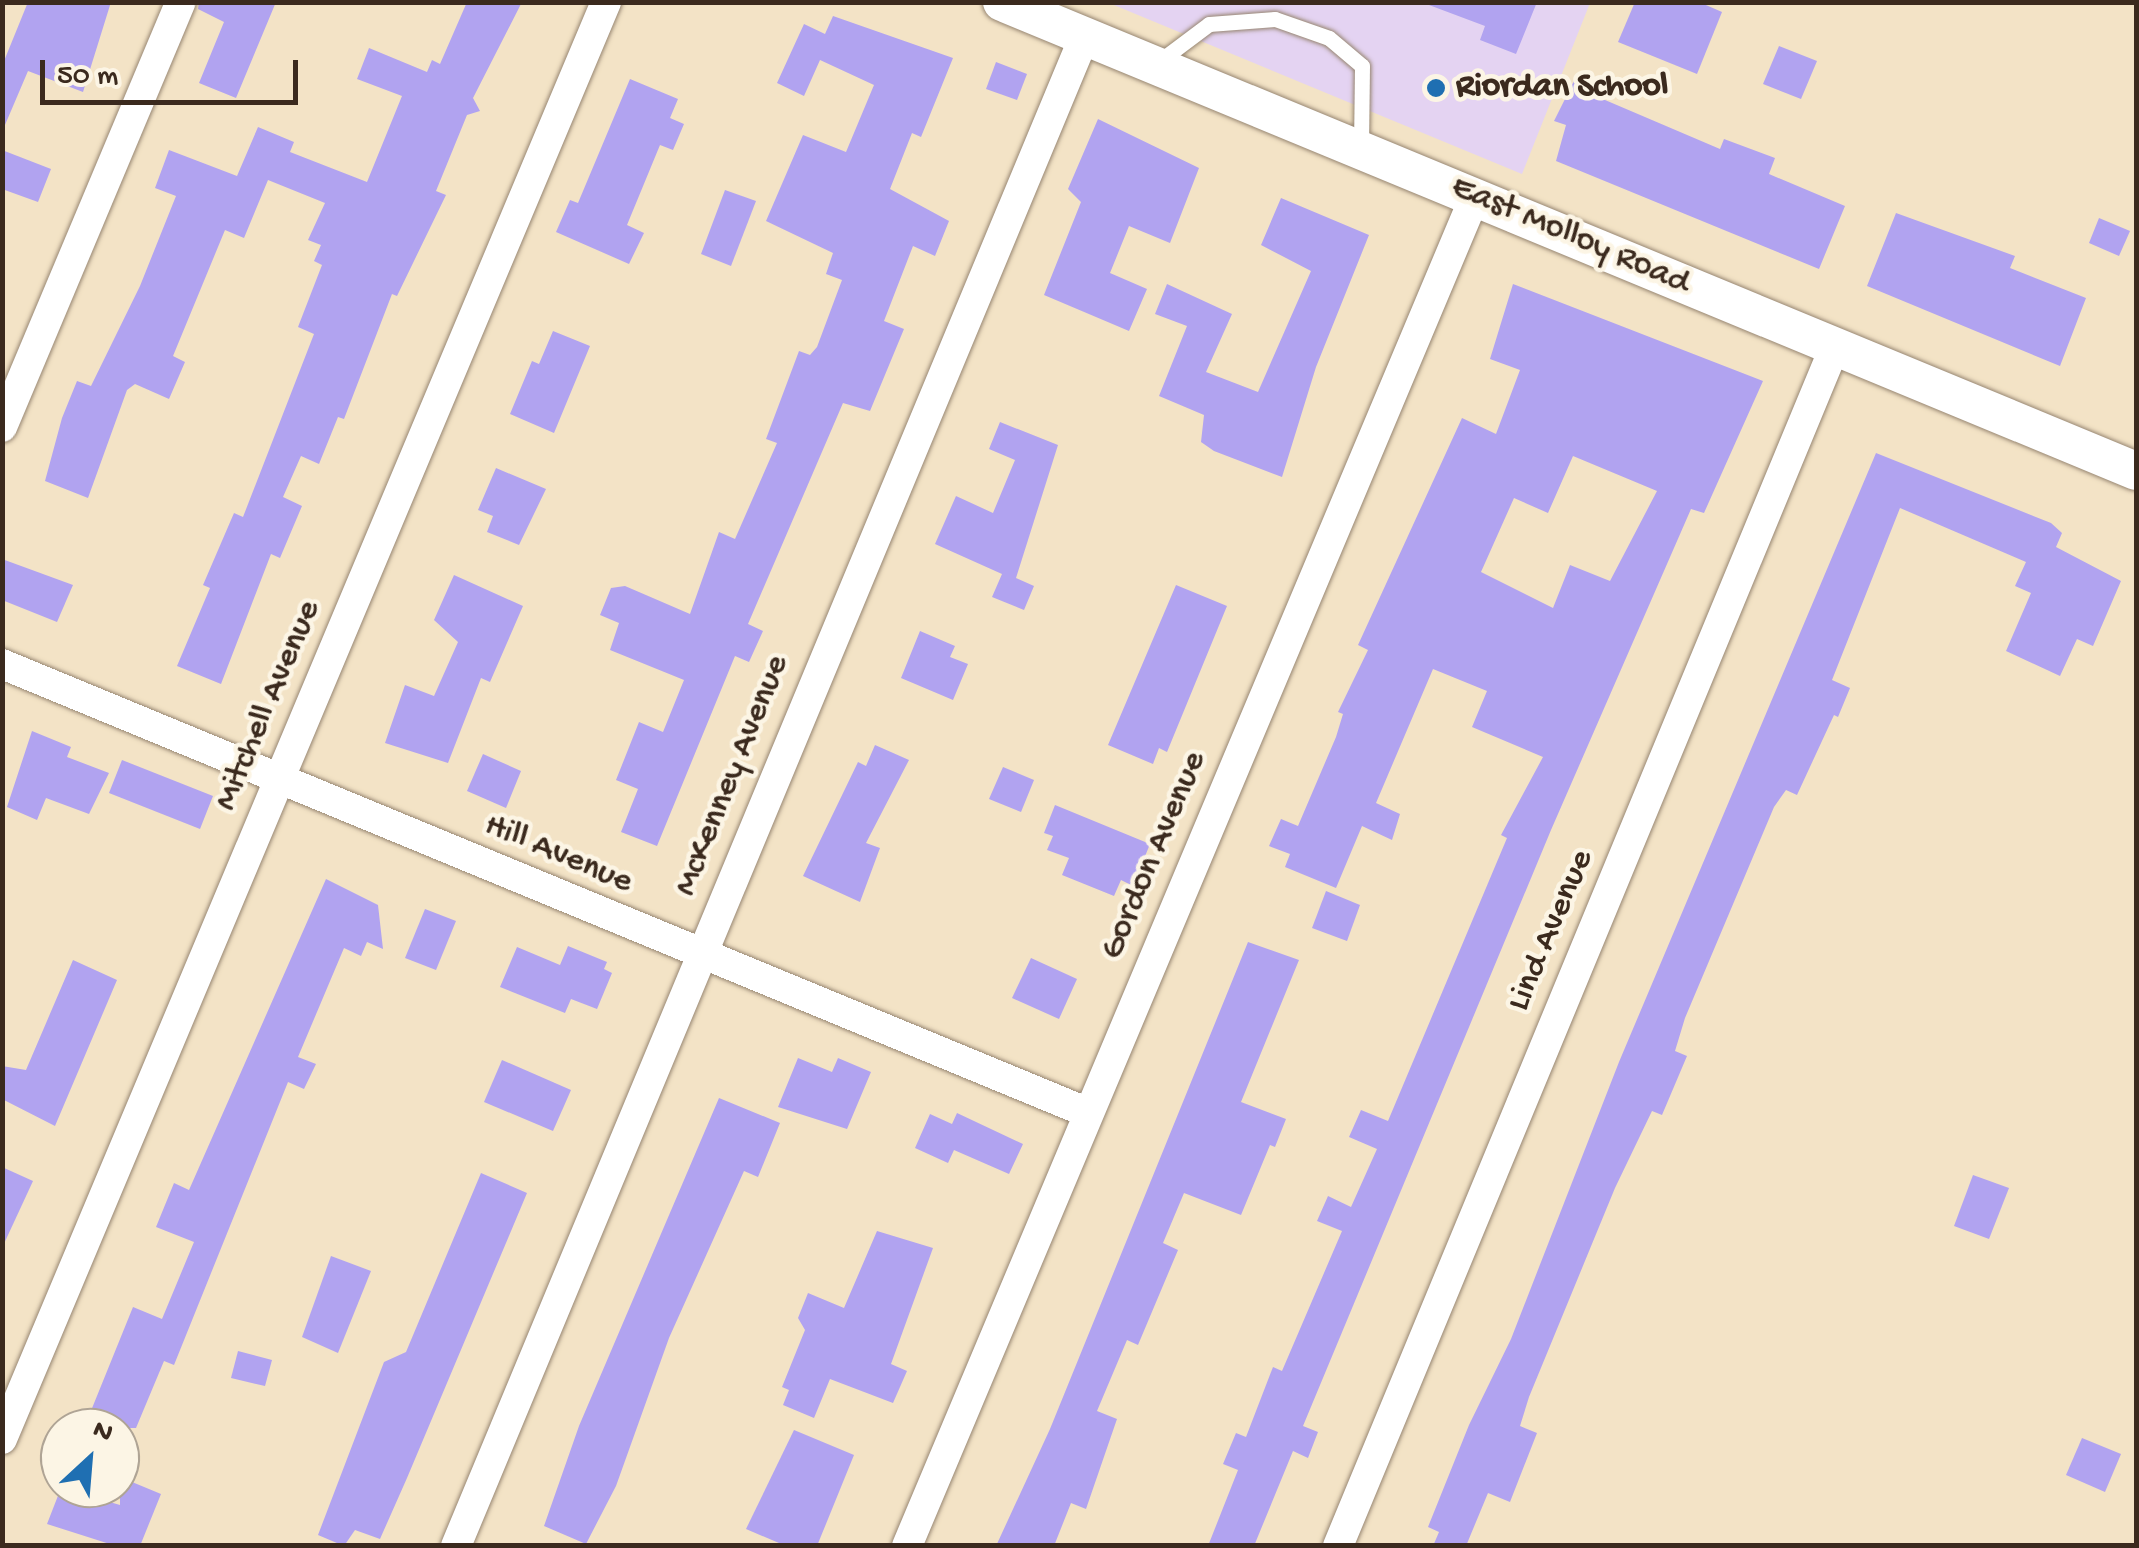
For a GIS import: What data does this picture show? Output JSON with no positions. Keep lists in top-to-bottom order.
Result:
{
  "streets": {
    "street": [
      "East Molloy Road",
      "Mitchell Avenue",
      "McKenney Avenue",
      "Hill Avenue",
      "Gordon Avenue",
      "Lind Avenue"
    ]
  },
  "crossings": [
    ["East Molloy Road", "McKenney Avenue"],
    ["East Molloy Road", "Gordon Avenue"],
    ["East Molloy Road", "Lind Avenue"],
    ["Mitchell Avenue", "Hill Avenue"],
    ["McKenney Avenue", "Hill Avenue"],
    ["Hill Avenue", "Gordon Avenue"]
  ],
  "places": ["Riordan School"],
  "scale_bar": "50 m",
  "north": "top right"
}
